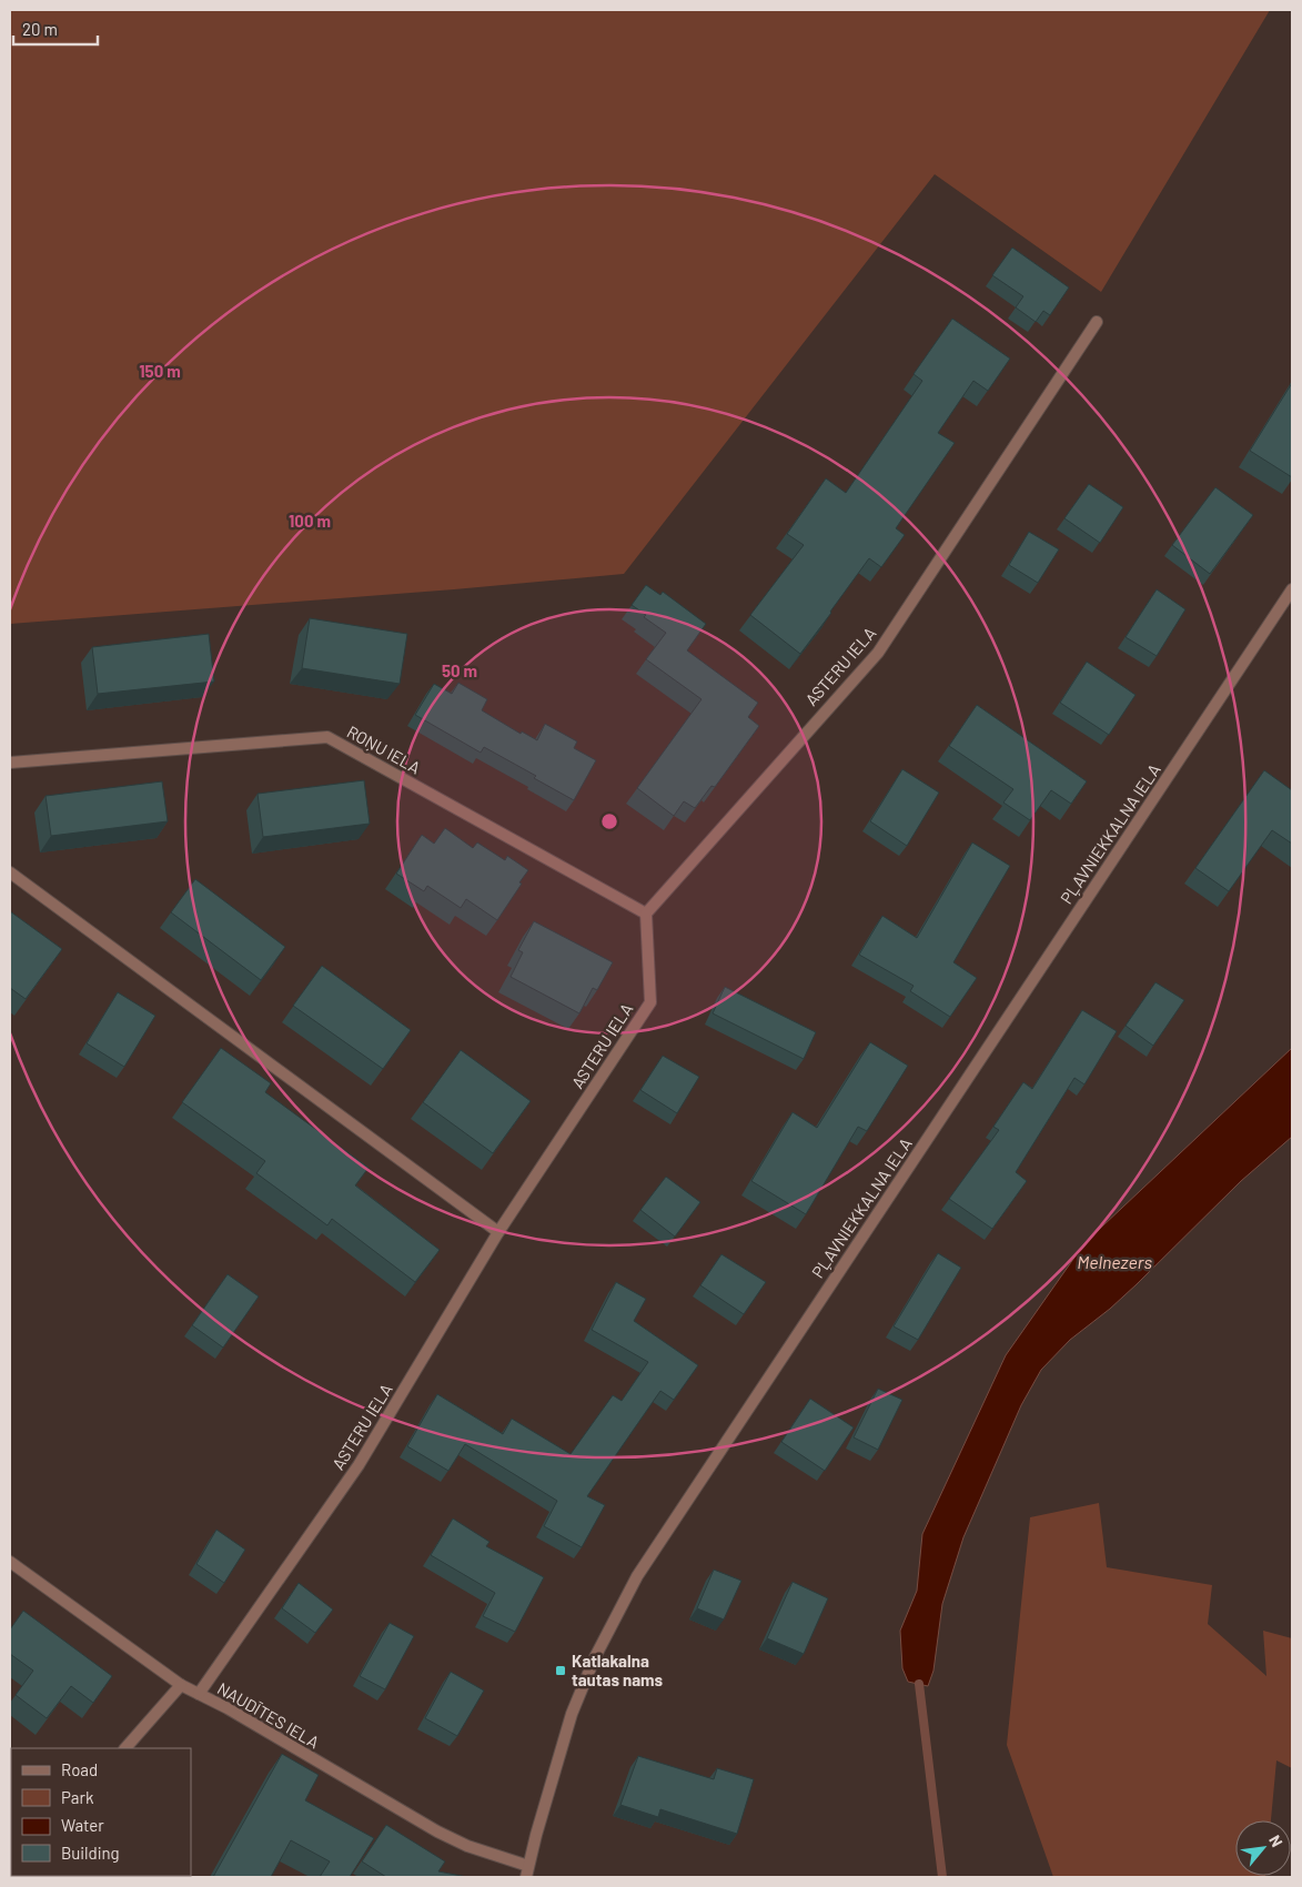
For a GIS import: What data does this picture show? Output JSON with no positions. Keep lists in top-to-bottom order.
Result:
{
  "streets": {
    "street": [
      "ASTERU IELA",
      "ROŅU IELA",
      "PĻAVNIEKKALNA IELA",
      "NAUDĪTES IELA"
    ]
  },
  "crossings": [
    ["ASTERU IELA", "ROŅU IELA"],
    ["ASTERU IELA", "NAUDĪTES IELA"],
    ["PĻAVNIEKKALNA IELA", "NAUDĪTES IELA"]
  ],
  "water": ["Melnezers"],
  "places": {
    "transit": ["Katlakalna tautas nams"]
  },
  "legend": [
    "Road",
    "Park",
    "Water",
    "Building"
  ],
  "scale_bar": "20 m",
  "north": "top right",
  "rings": ["150 m", "100 m", "50 m"]
}
